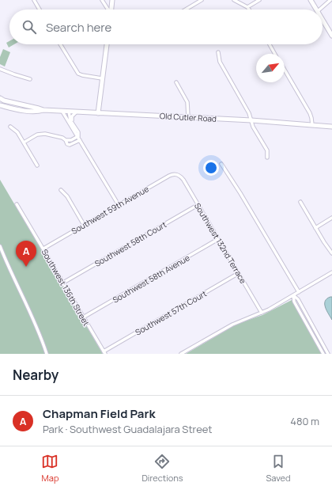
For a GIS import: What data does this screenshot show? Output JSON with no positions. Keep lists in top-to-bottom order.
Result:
{
  "streets": {
    "main road": ["Old Cutler Road"],
    "street": [
      "Southwest 59th Avenue",
      "Southwest 132nd Terrace",
      "Southwest 58th Court",
      "Southwest 58th Avenue",
      "Southwest 136th Street",
      "Southwest 57th Court"
    ]
  },
  "crossings": [
    ["Southwest 59th Avenue", "Southwest 132nd Terrace"],
    ["Southwest 59th Avenue", "Southwest 136th Street"],
    ["Southwest 132nd Terrace", "Southwest 58th Court"],
    ["Southwest 132nd Terrace", "Southwest 58th Avenue"],
    ["Southwest 132nd Terrace", "Southwest 57th Court"],
    ["Southwest 58th Court", "Southwest 136th Street"],
    ["Southwest 58th Avenue", "Southwest 136th Street"],
    ["Southwest 136th Street", "Southwest 57th Court"]
  ],
  "north": "top right",
  "page": {
    "search": "Search here",
    "pins": "A",
    "heading": "Nearby",
    "list": [
      {
        "mark": "A",
        "name": "Chapman Field Park",
        "note": "Park · Southwest Guadalajara Street",
        "value": "480 m"
      }
    ],
    "nav": ["Map", "Directions", "Saved"]
  }
}
